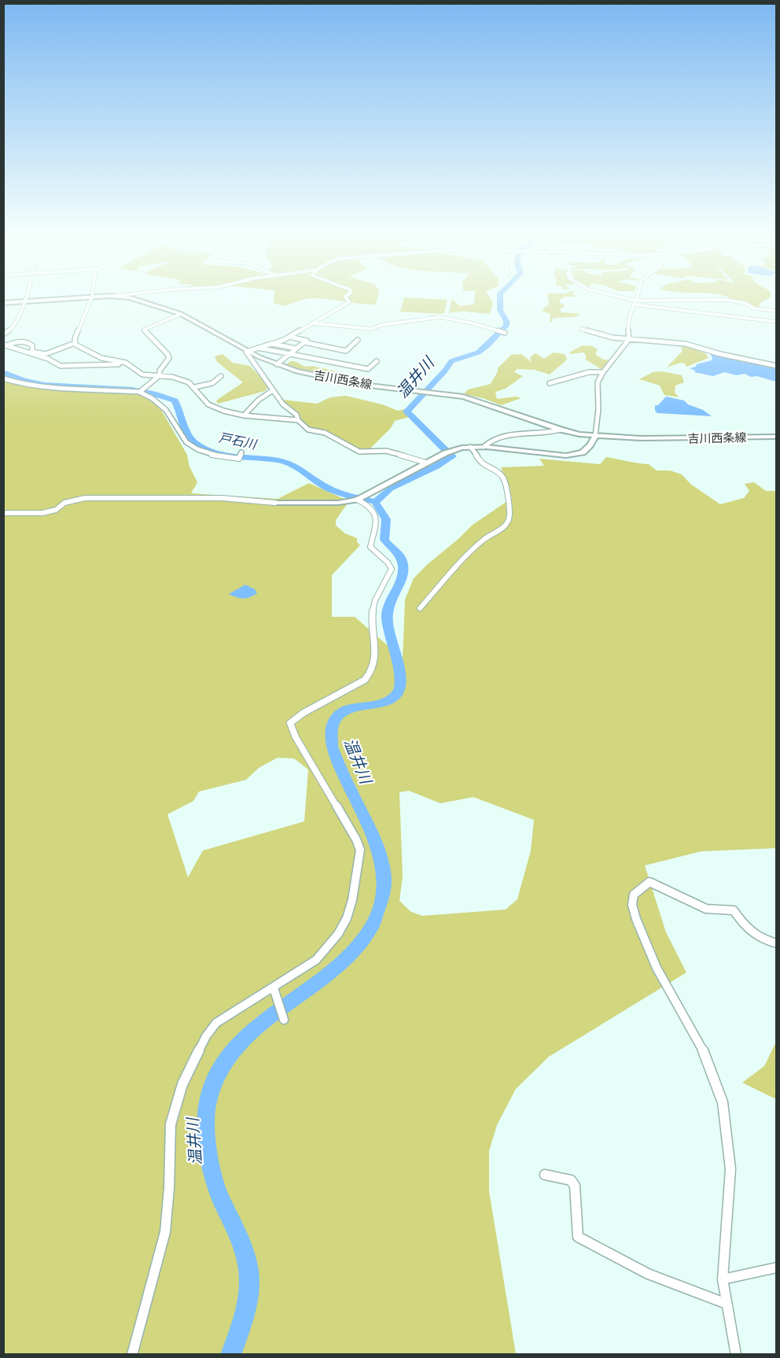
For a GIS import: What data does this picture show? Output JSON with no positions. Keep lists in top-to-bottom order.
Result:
{
  "streets": {
    "main road": ["吉川西条線"]
  },
  "water": ["温井川", "戸石川"]
}
